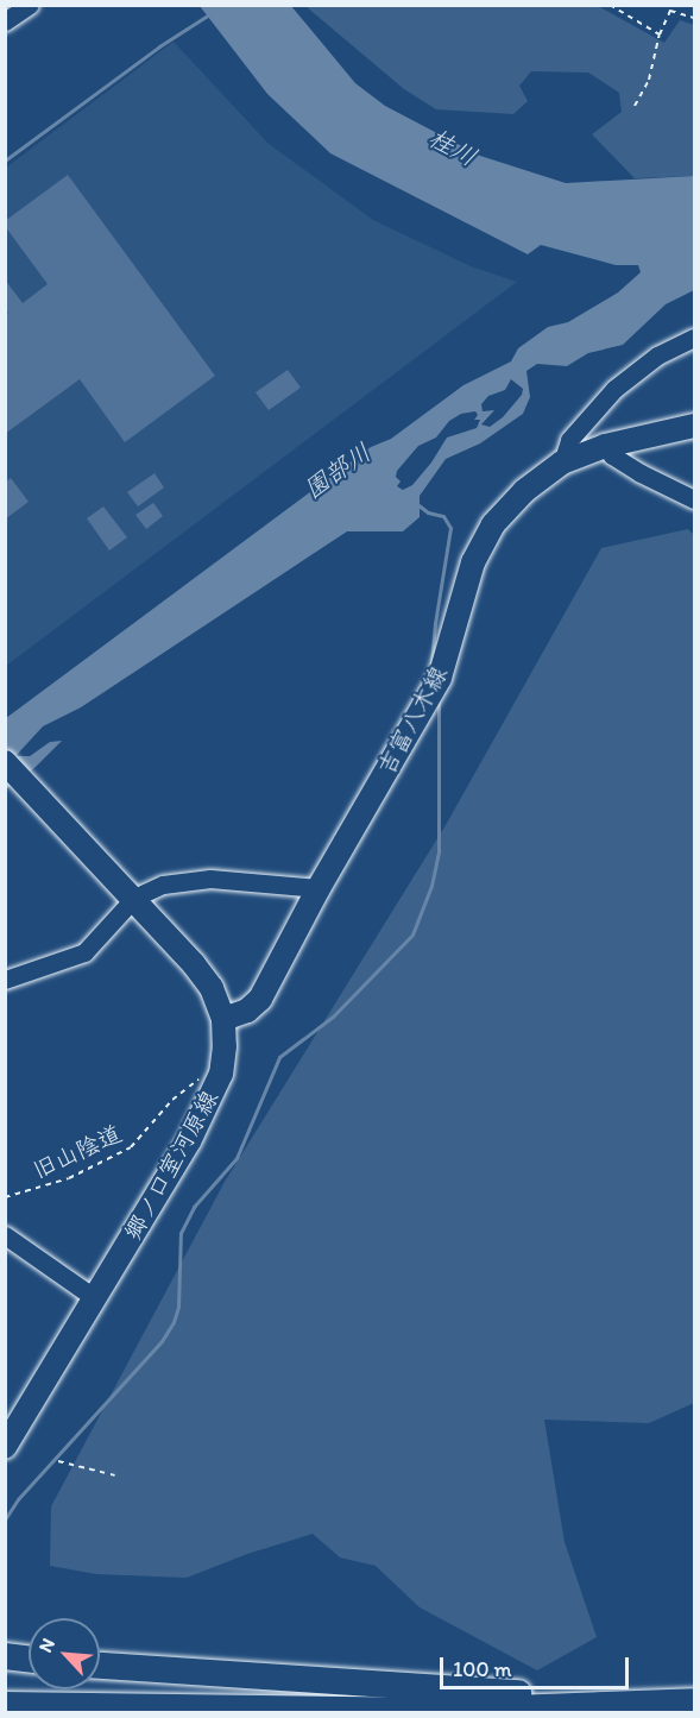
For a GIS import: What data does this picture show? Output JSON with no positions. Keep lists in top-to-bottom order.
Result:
{
  "streets": {
    "main road": ["吉富八木線", "郷ノ口室河原線"],
    "path": ["旧山陰道"]
  },
  "crossings": [
    ["吉富八木線", "郷ノ口室河原線"],
    ["旧山陰道", "郷ノ口室河原線"]
  ],
  "water": ["桂川", "園部川"],
  "scale_bar": "100 m",
  "north": "top left"
}
